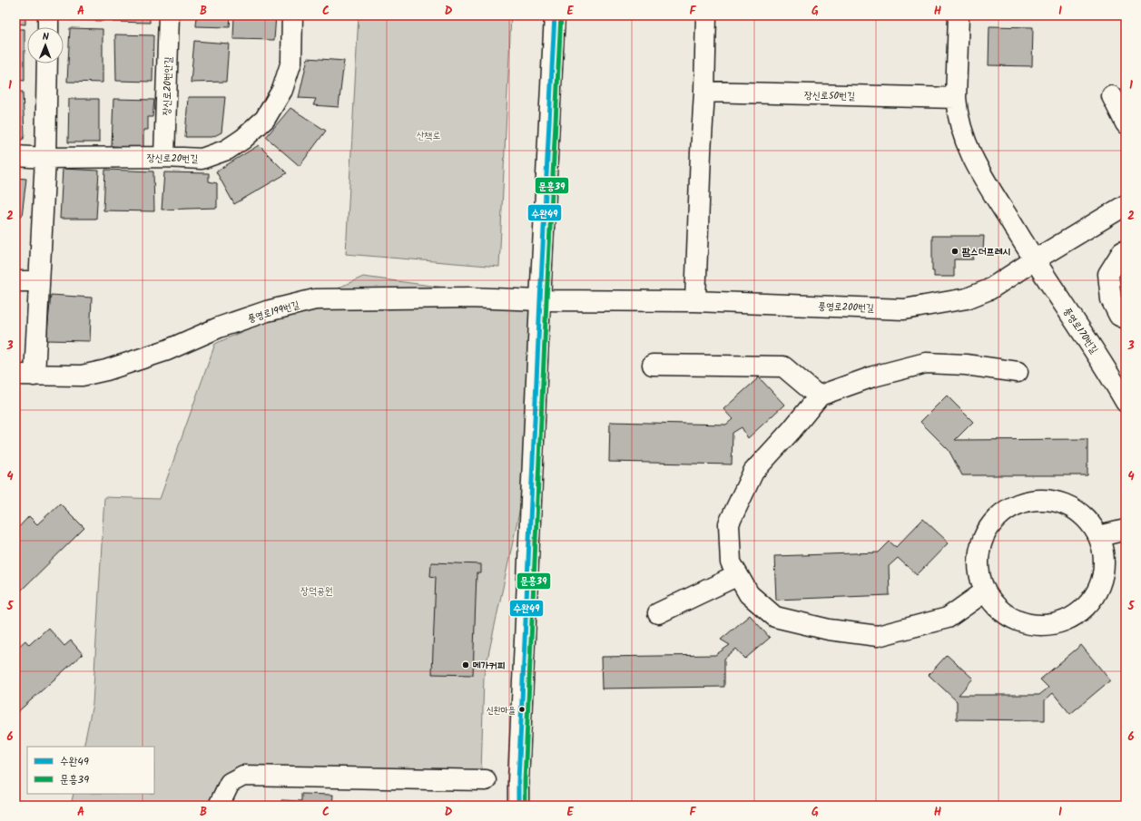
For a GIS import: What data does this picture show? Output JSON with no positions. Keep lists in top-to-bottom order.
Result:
{
  "streets": {
    "street": [
      "장신로20번안길",
      "장신로50번길",
      "장신로20번길",
      "풍영로200번길",
      "풍영로199번길",
      "풍영로170번길"
    ]
  },
  "crossings": [
    ["장신로20번안길", "장신로20번길"],
    ["풍영로200번길", "풍영로199번길"],
    ["풍영로200번길", "풍영로170번길"]
  ],
  "parks": ["산책로", "장덕공원"],
  "places": ["팜스더프레시", "메가커피", "신완마을"],
  "lines": ["transit line 수완49", "transit line 문흥39"],
  "legend": ["수완49", "문흥39"],
  "north": "top",
  "grid": {
    "columns": [
      "A",
      "B",
      "C",
      "D",
      "E",
      "F",
      "G",
      "H",
      "I"
    ],
    "rows": [
      "1",
      "2",
      "3",
      "4",
      "5",
      "6"
    ]
  }
}
